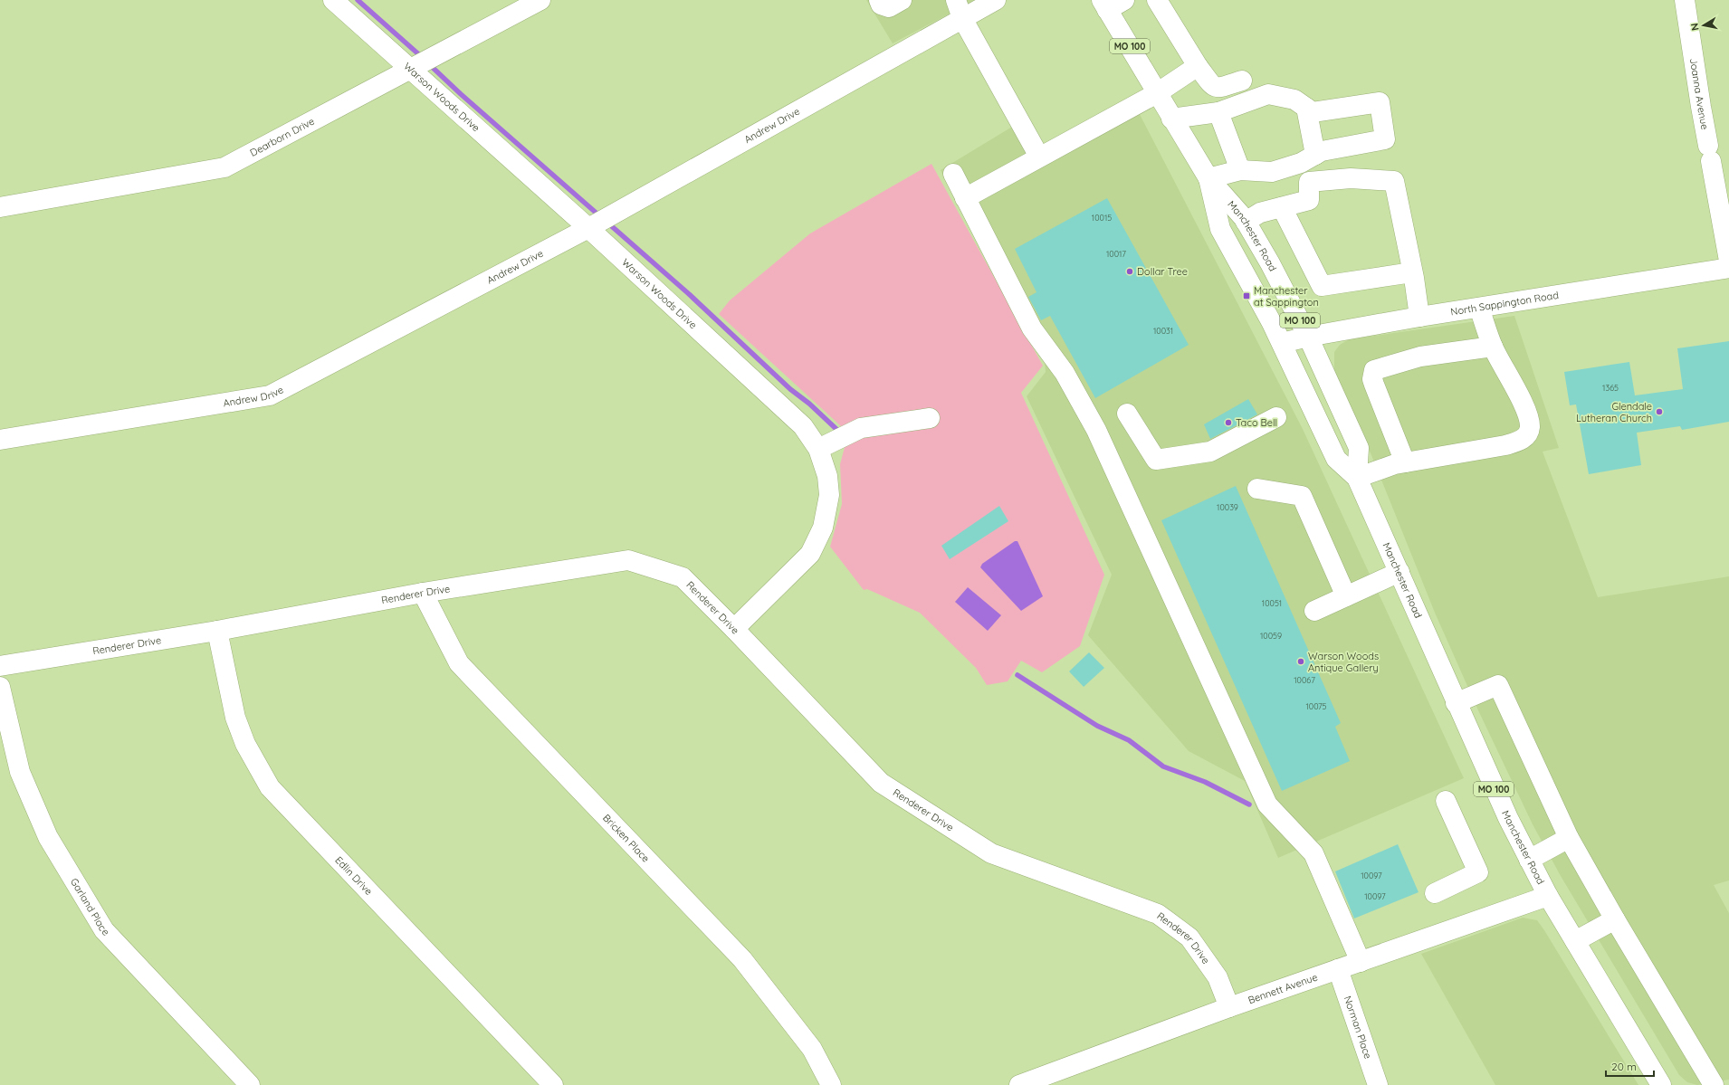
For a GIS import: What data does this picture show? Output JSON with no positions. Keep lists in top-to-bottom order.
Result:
{
  "streets": {
    "street": [
      "MO 100",
      "Joanna Avenue",
      "Warson Woods Drive",
      "Andrew Drive",
      "Dearborn Drive",
      "Manchester Road",
      "North Sappington Road",
      "Renderer Drive",
      "Bricken Place",
      "Edlin Drive",
      "Garland Place",
      "Bennett Avenue",
      "Norman Place"
    ]
  },
  "crossings": [
    ["Warson Woods Drive", "Andrew Drive"],
    ["Warson Woods Drive", "Dearborn Drive"],
    ["Warson Woods Drive", "Renderer Drive"],
    ["Manchester Road", "North Sappington Road"],
    ["Manchester Road", "Bennett Avenue"],
    ["Renderer Drive", "Bricken Place"],
    ["Renderer Drive", "Edlin Drive"],
    ["Renderer Drive", "Bennett Avenue"],
    ["Bennett Avenue", "Norman Place"]
  ],
  "places": {
    "other": [
      "Dollar Tree",
      "Glendale Lutheran Church",
      "Taco Bell",
      "Warson Woods Antique Gallery"
    ],
    "transit": ["Manchester at Sappington"]
  },
  "house_numbers": [
    "10015",
    "10017",
    "10031",
    "1365",
    "10039",
    "10051",
    "10059",
    "10067",
    "10075",
    "10097",
    "10097"
  ],
  "scale_bar": "20 m",
  "north": "left"
}
